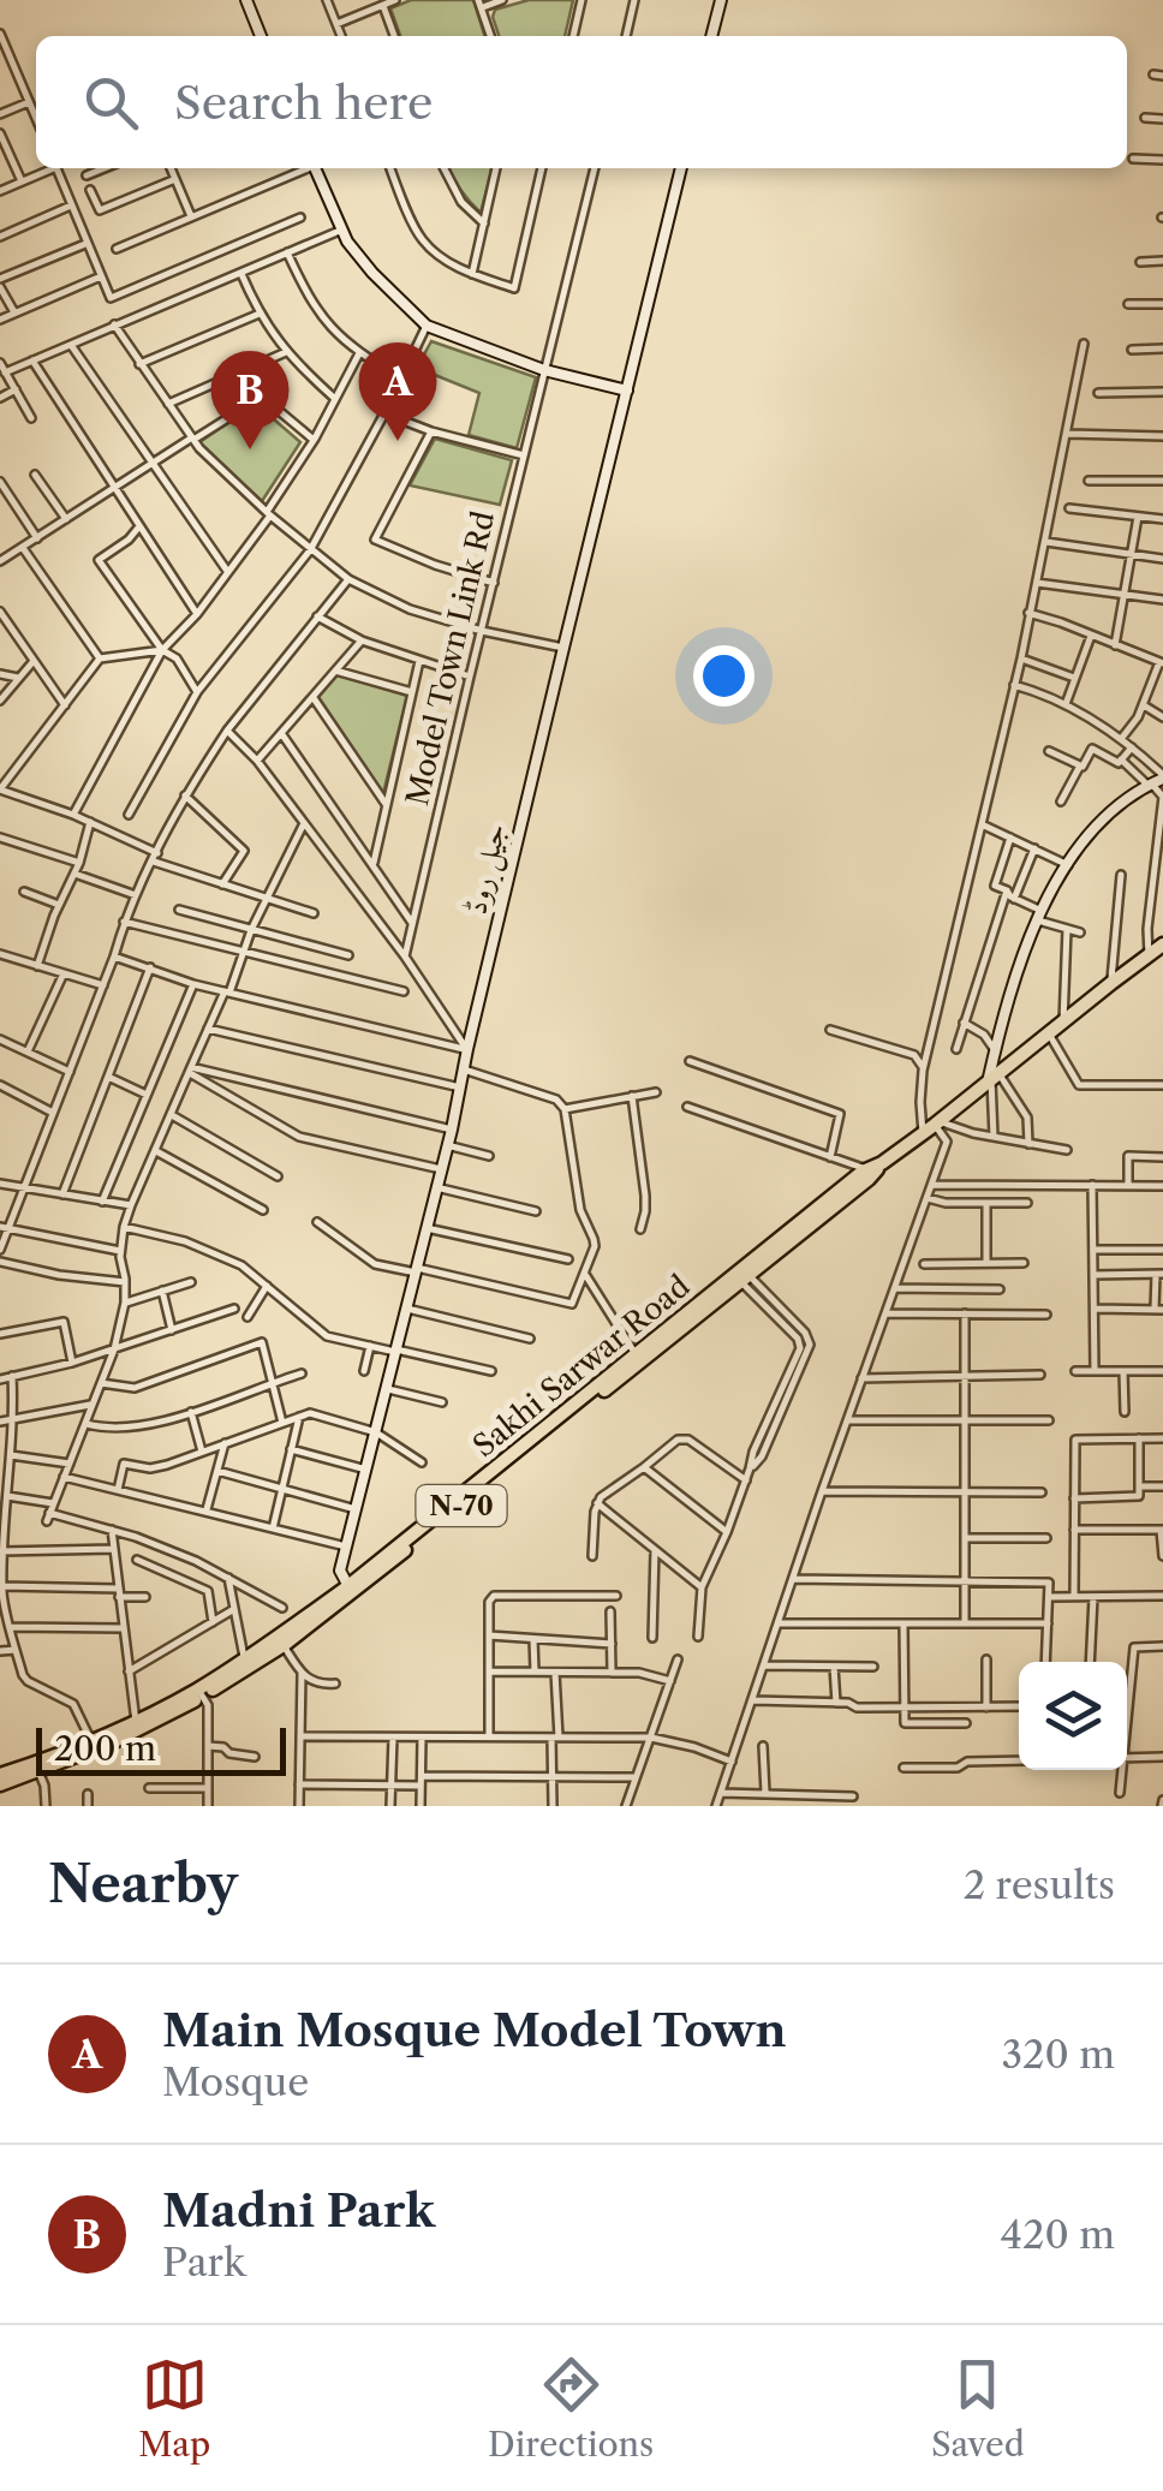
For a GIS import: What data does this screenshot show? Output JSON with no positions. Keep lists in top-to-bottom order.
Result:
{
  "streets": {
    "highway": ["Sakhi Sarwar Road", "N-70"],
    "main road": ["جیل روڈ"],
    "street": ["Model Town Link Rd"]
  },
  "crossings": [
    ["جیل روڈ", "Sakhi Sarwar Road"],
    ["Sakhi Sarwar Road", "N-70"]
  ],
  "scale_bar": "200 m",
  "page": {
    "search": "Search here",
    "pins": ["A", "B"],
    "scale": "200 m",
    "heading": ["Nearby", "2 results"],
    "list": [
      {
        "mark": "A",
        "name": "Main Mosque Model Town",
        "note": "Mosque",
        "value": "320 m"
      },
      {
        "mark": "B",
        "name": "Madni Park",
        "note": "Park",
        "value": "420 m"
      }
    ],
    "nav": ["Map", "Directions", "Saved"]
  }
}
